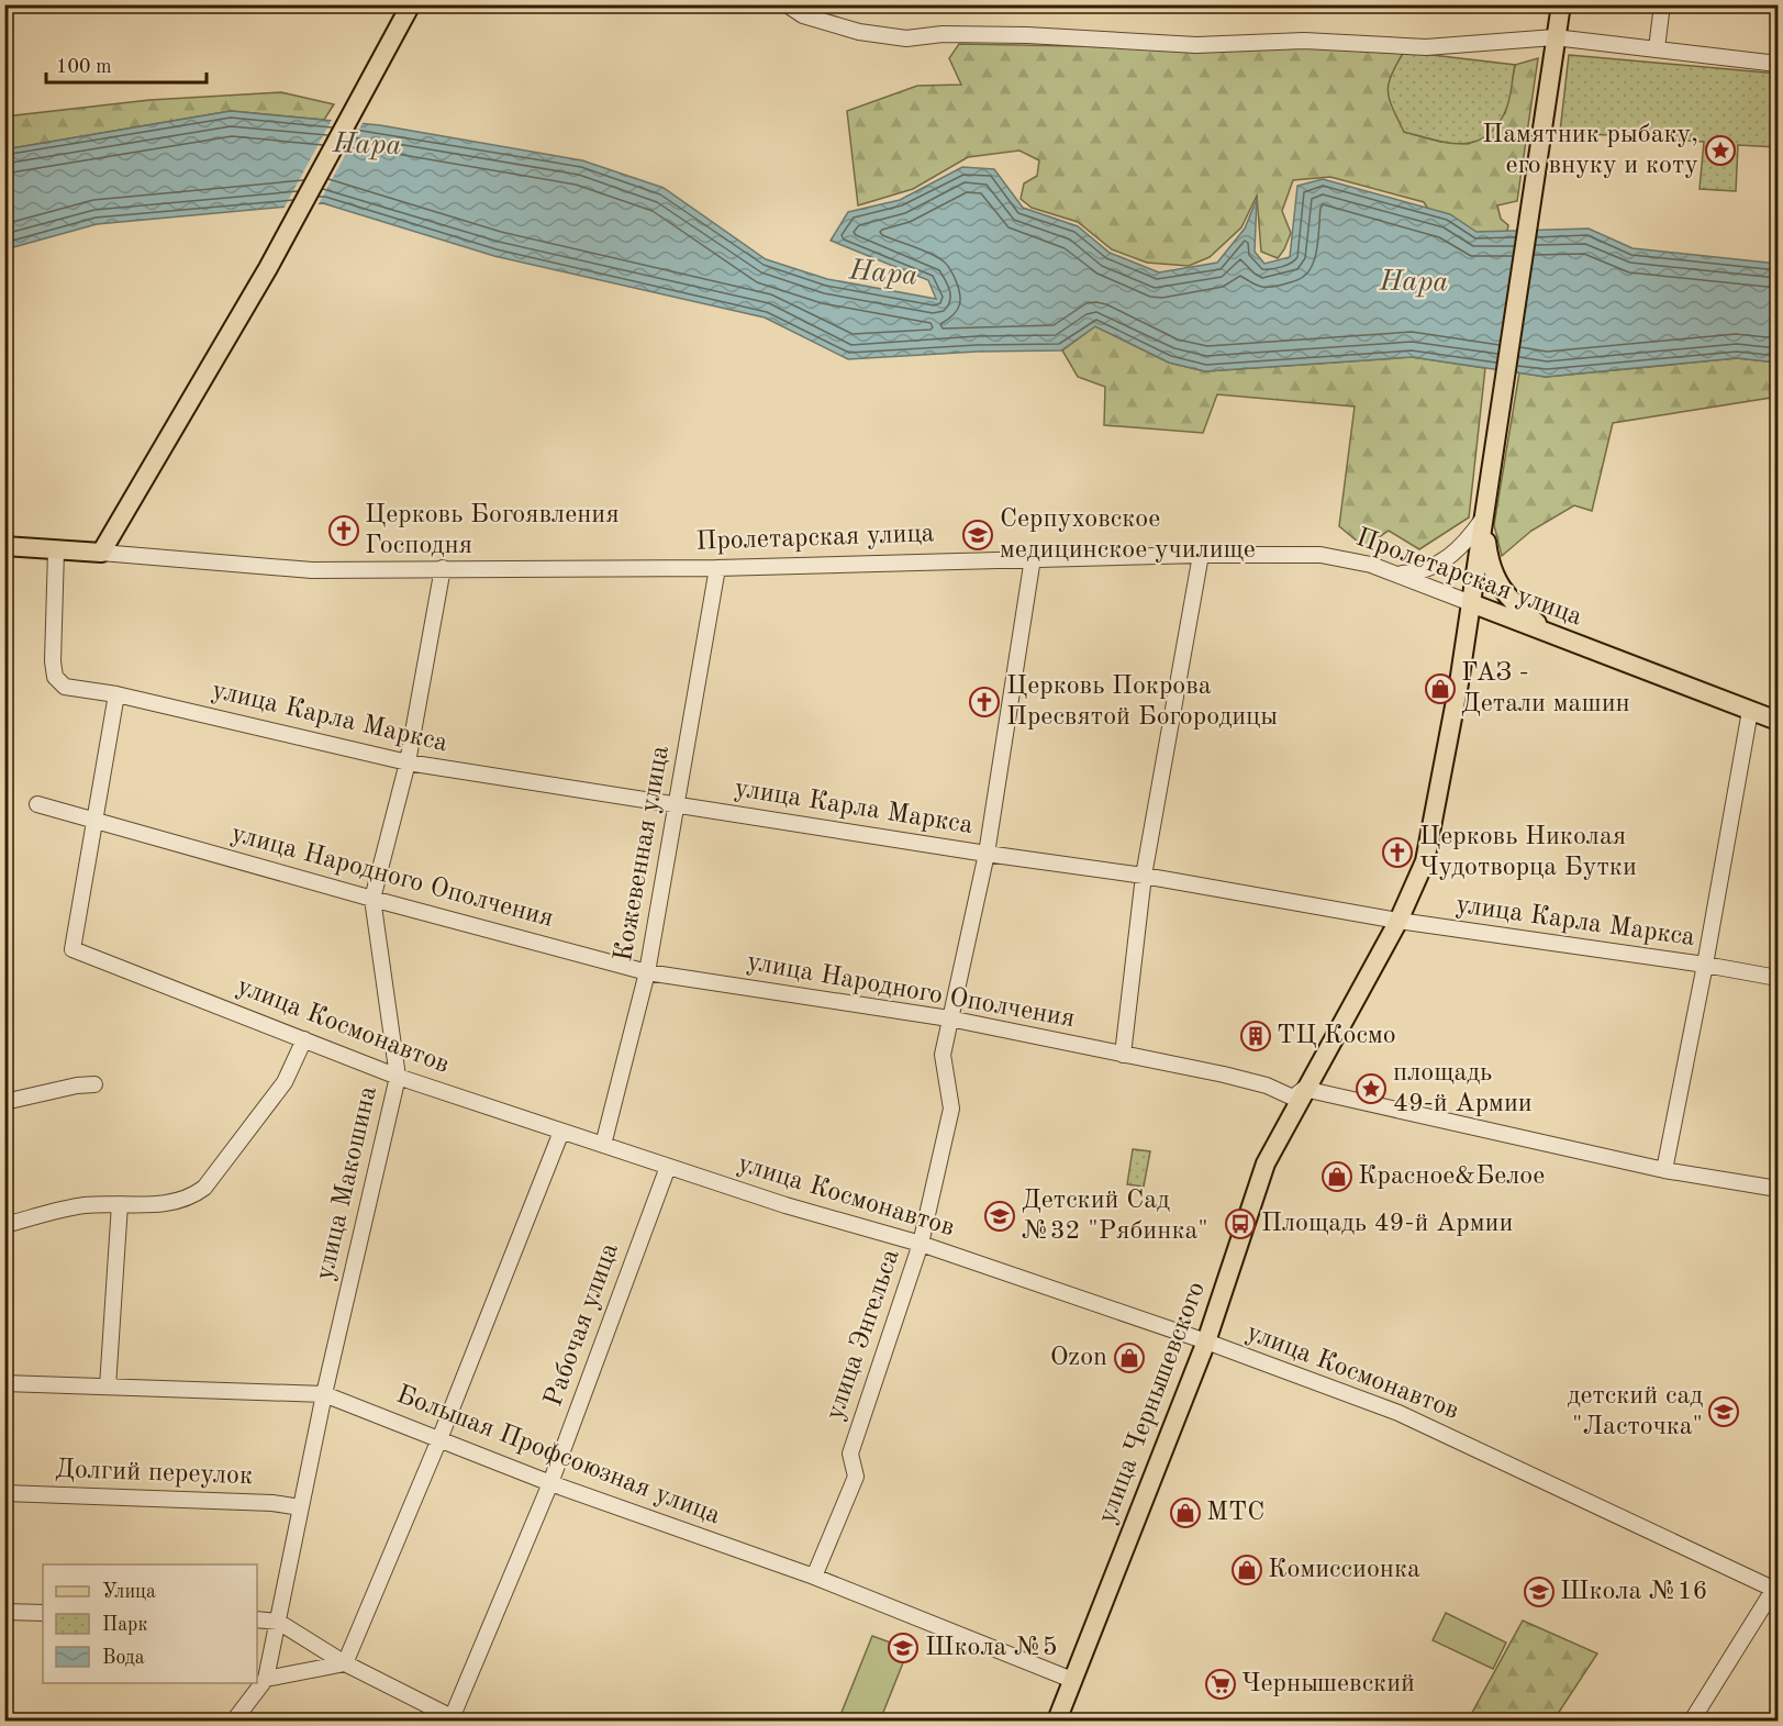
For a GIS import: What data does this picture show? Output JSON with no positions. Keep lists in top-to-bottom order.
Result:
{
  "streets": {
    "main road": ["Пролетарская улица", "улица Чернышевского"],
    "street": [
      "улица Карла Маркса",
      "Кожевенная улица",
      "улица Народного Ополчения",
      "улица Космонавтов",
      "улица Макошина",
      "Рабочая улица",
      "улица Энгельса",
      "Большая Профсоюзная улица",
      "Долгий переулок"
    ]
  },
  "crossings": [
    ["Пролетарская улица", "Кожевенная улица"],
    ["Пролетарская улица", "улица Макошина"],
    ["Пролетарская улица", "улица Энгельса"],
    ["Пролетарская улица", "улица Чернышевского"],
    ["улица Карла Маркса", "Кожевенная улица"],
    ["улица Карла Маркса", "улица Макошина"],
    ["улица Карла Маркса", "улица Энгельса"],
    ["улица Карла Маркса", "улица Чернышевского"],
    ["Кожевенная улица", "улица Народного Ополчения"],
    ["Кожевенная улица", "улица Космонавтов"],
    ["улица Народного Ополчения", "улица Космонавтов"],
    ["улица Народного Ополчения", "улица Макошина"],
    ["улица Народного Ополчения", "улица Энгельса"],
    ["улица Народного Ополчения", "улица Чернышевского"],
    ["улица Космонавтов", "улица Макошина"],
    ["улица Космонавтов", "Рабочая улица"],
    ["улица Космонавтов", "улица Энгельса"],
    ["улица Космонавтов", "улица Чернышевского"],
    ["улица Макошина", "Большая Профсоюзная улица"],
    ["улица Макошина", "Долгий переулок"],
    ["Рабочая улица", "Большая Профсоюзная улица"],
    ["улица Энгельса", "Большая Профсоюзная улица"],
    ["улица Чернышевского", "Большая Профсоюзная улица"]
  ],
  "water": ["Нара"],
  "places": {
    "place": ["Памятник рыбаку, его внуку и коту", "площадь 49-й Армии"],
    "church": ["Церковь Богоявления Господня", "Церковь Покрова Пресвятой Богородицы", "Церковь Николая Чудотворца Бутки"],
    "school or university": [
      "Серпуховское медицинское училище",
      "Детский Сад №32 \"Рябинка\"",
      "детский сад \"Ласточка\"",
      "Школа №16",
      "Школа №5"
    ],
    "shop": [
      "ГАЗ - Детали машин",
      "Красное&Белое",
      "Ozon",
      "МТС",
      "Комиссионка"
    ],
    "building": ["ТЦ Космо"],
    "bus stop": ["Площадь 49-й Армии"],
    "supermarket": ["Чернышевский"]
  },
  "legend": ["Улица", "Парк", "Вода"],
  "scale_bar": "100 m"
}
